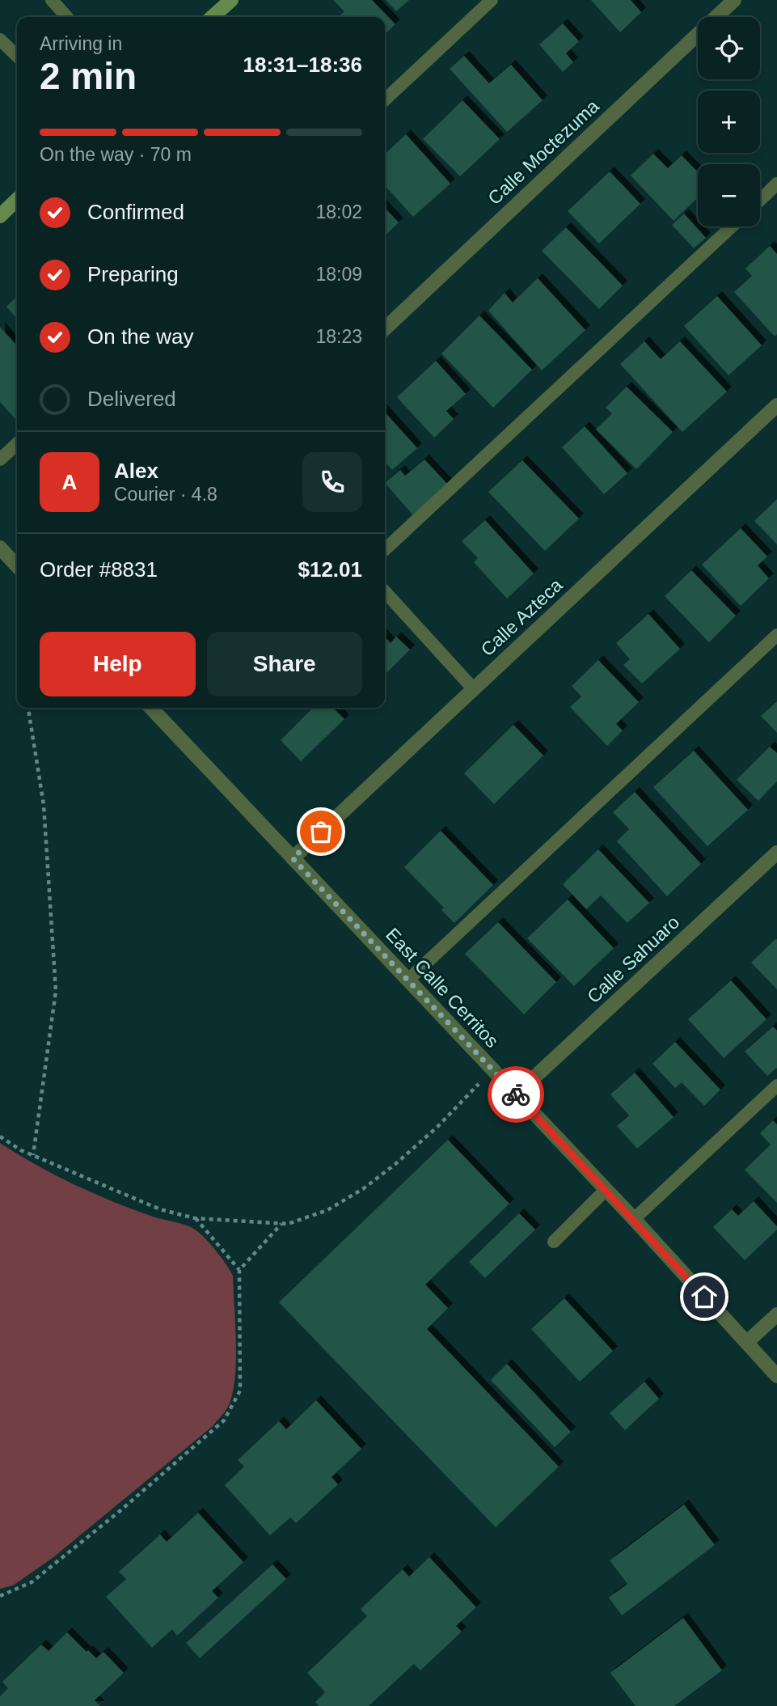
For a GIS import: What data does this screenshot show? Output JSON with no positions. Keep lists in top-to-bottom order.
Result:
{
  "streets": {
    "street": [
      "Calle Moctezuma",
      "Calle Azteca",
      "Calle Sahuaro",
      "East Calle Cerritos"
    ]
  },
  "crossings": [
    ["Calle Azteca", "East Calle Cerritos"],
    ["Calle Sahuaro", "East Calle Cerritos"]
  ],
  "page": {
    "map_buttons": ["+", "−"],
    "heading": ["2 min", "Arriving in", "18:31–18:36"],
    "panel": [
      "Alex",
      "Courier · 4.8",
      "Order #8831",
      "$12.01"
    ],
    "bar": "On the way · 70 m",
    "list": [
      ["Confirmed", "18:02"],
      ["Preparing", "18:09"],
      ["On the way", "18:23"],
      "Delivered"
    ],
    "round": "A",
    "buttons": ["Help", "Share"]
  }
}
